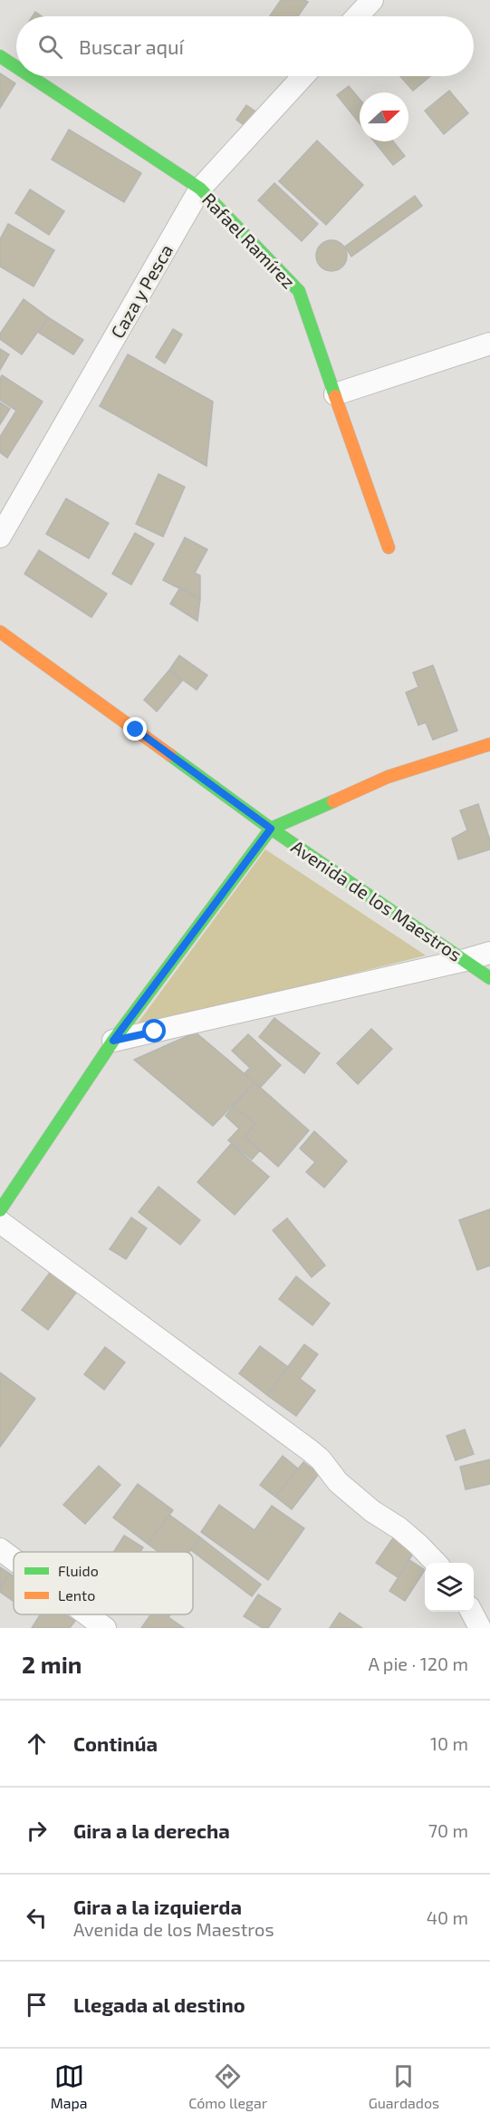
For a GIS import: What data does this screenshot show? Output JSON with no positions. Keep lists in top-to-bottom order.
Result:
{
  "streets": {
    "street": ["Rafael Ramírez", "Caza y Pesca", "Avenida de los Maestros"]
  },
  "crossings": [
    ["Rafael Ramírez", "Caza y Pesca"]
  ],
  "legend": ["Fluido", "Lento"],
  "north": "right",
  "page": {
    "search": "Buscar aquí",
    "heading": ["2 min", "A pie · 120 m"],
    "list": [
      ["Continúa", "10 m"],
      ["Gira a la derecha", "70 m"],
      ["Gira a la izquierda", "Avenida de los Maestros", "40 m"],
      "Llegada al destino"
    ],
    "nav": ["Mapa", "Cómo llegar", "Guardados"]
  }
}
